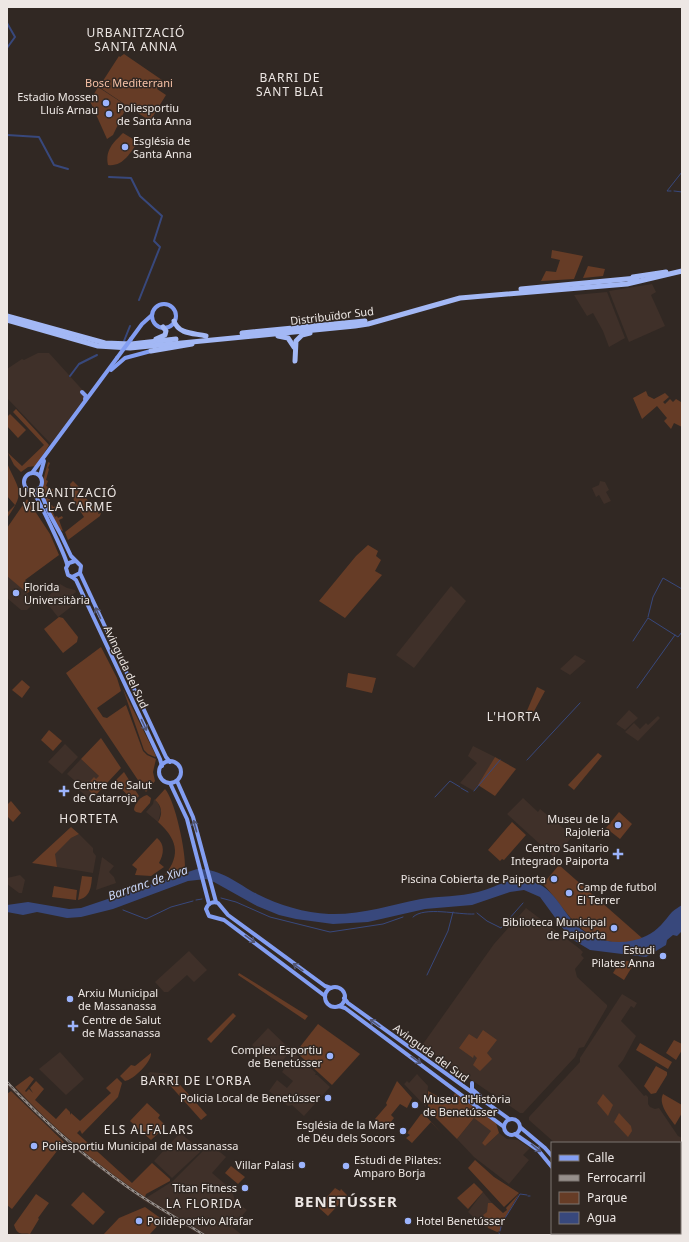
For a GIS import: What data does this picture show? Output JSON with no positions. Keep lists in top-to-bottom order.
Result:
{
  "streets": {
    "highway": ["Distribuïdor Sud"],
    "main road": ["Avinguda del Sud"]
  },
  "districts": [
    "URBANITZACIÓ SANTA ANNA",
    "BARRI DE SANT BLAI",
    "URBANITZACIÓ VIL·LA CARME",
    "L'HORTA",
    "HORTETA",
    "BARRI DE L'ORBA",
    "ELS ALFALARS",
    "BENETÚSSER",
    "LA FLORIDA"
  ],
  "water": ["Barranc de Xiva"],
  "parks": ["Bosc Mediterrani"],
  "places": {
    "other": [
      "Estadio Mossen Lluís Arnau",
      "Poliesportiu de Santa Anna",
      "Església de Santa Anna",
      "Florida Universitària",
      "Museu de la Rajoleria",
      "Piscina Cobierta de Paiporta",
      "Camp de futbol El Terrer",
      "Biblioteca Municipal de Paiporta",
      "Estudi Pilates Anna",
      "Arxiu Municipal de Massanassa",
      "Complex Esportiu de Benetússer",
      "Policia Local de Benetússer",
      "Museu d'Història de Benetússer",
      "Església de la Mare de Déu dels Socors",
      "Poliesportiu Municipal de Massanassa",
      "Villar Palasi",
      "Estudi de Pilates: Amparo Borja",
      "Titan Fitness",
      "Polideportivo Alfafar",
      "Hotel Benetússer"
    ],
    "health": ["Centre de Salut de Catarroja", "Centro Sanitario Integrado Paiporta", "Centre de Salut de Massanassa"]
  },
  "legend": [
    "Calle",
    "Ferrocarril",
    "Parque",
    "Agua"
  ]
}
